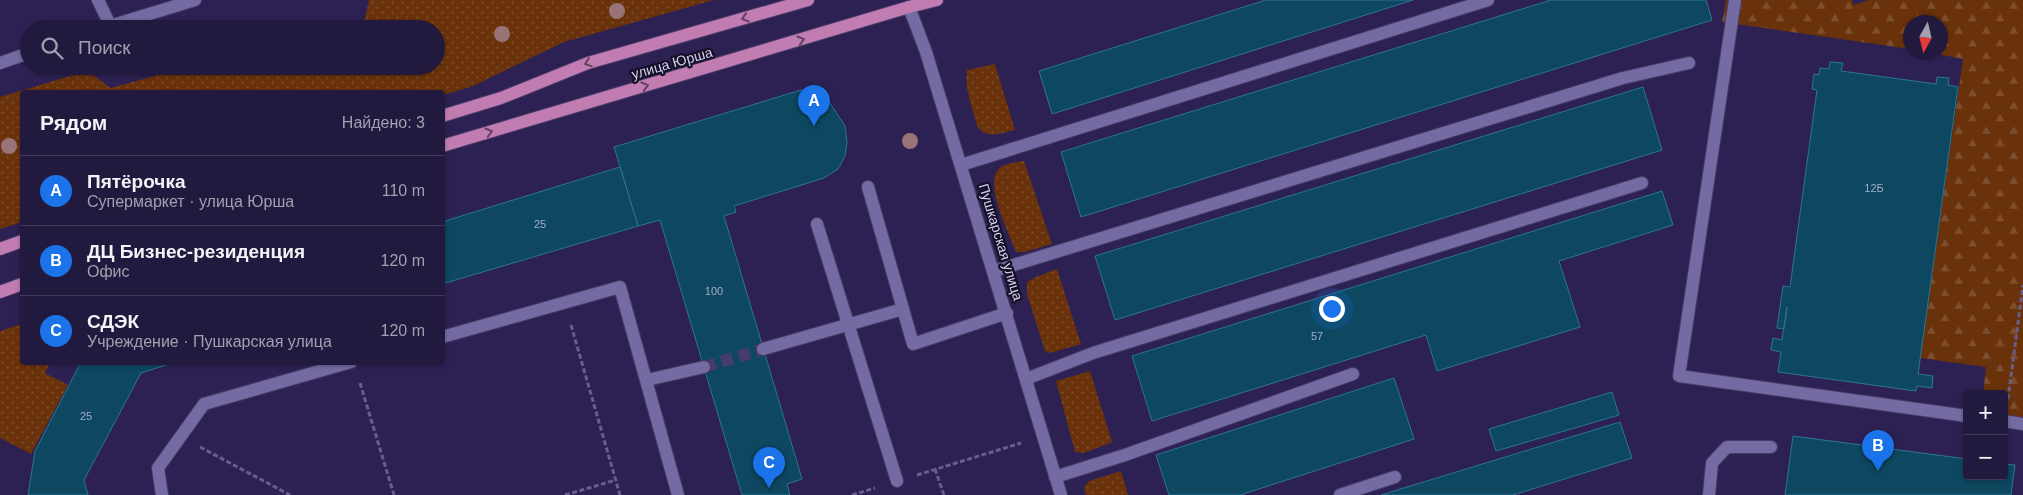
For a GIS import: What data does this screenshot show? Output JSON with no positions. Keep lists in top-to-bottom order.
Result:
{
  "streets": {
    "main road": ["улица Юрша"],
    "street": ["Пушкарская улица"]
  },
  "crossings": [
    ["улица Юрша", "Пушкарская улица"]
  ],
  "house_numbers": [
    "12Б",
    "25",
    "100",
    "57",
    "25"
  ],
  "north": "bottom",
  "page": {
    "search": "Поиск",
    "pins": ["A", "B", "C"],
    "heading": ["Рядом", "Найдено: 3"],
    "list": [
      {
        "mark": "A",
        "name": "Пятёрочка",
        "note": "Супермаркет · улица Юрша",
        "value": "110 m"
      },
      {
        "mark": "B",
        "name": "ДЦ Бизнес-резиденция",
        "note": "Офис",
        "value": "120 m"
      },
      {
        "mark": "C",
        "name": "СДЭК",
        "note": "Учреждение · Пушкарская улица",
        "value": "120 m"
      }
    ],
    "map_buttons": ["+", "−"]
  }
}
